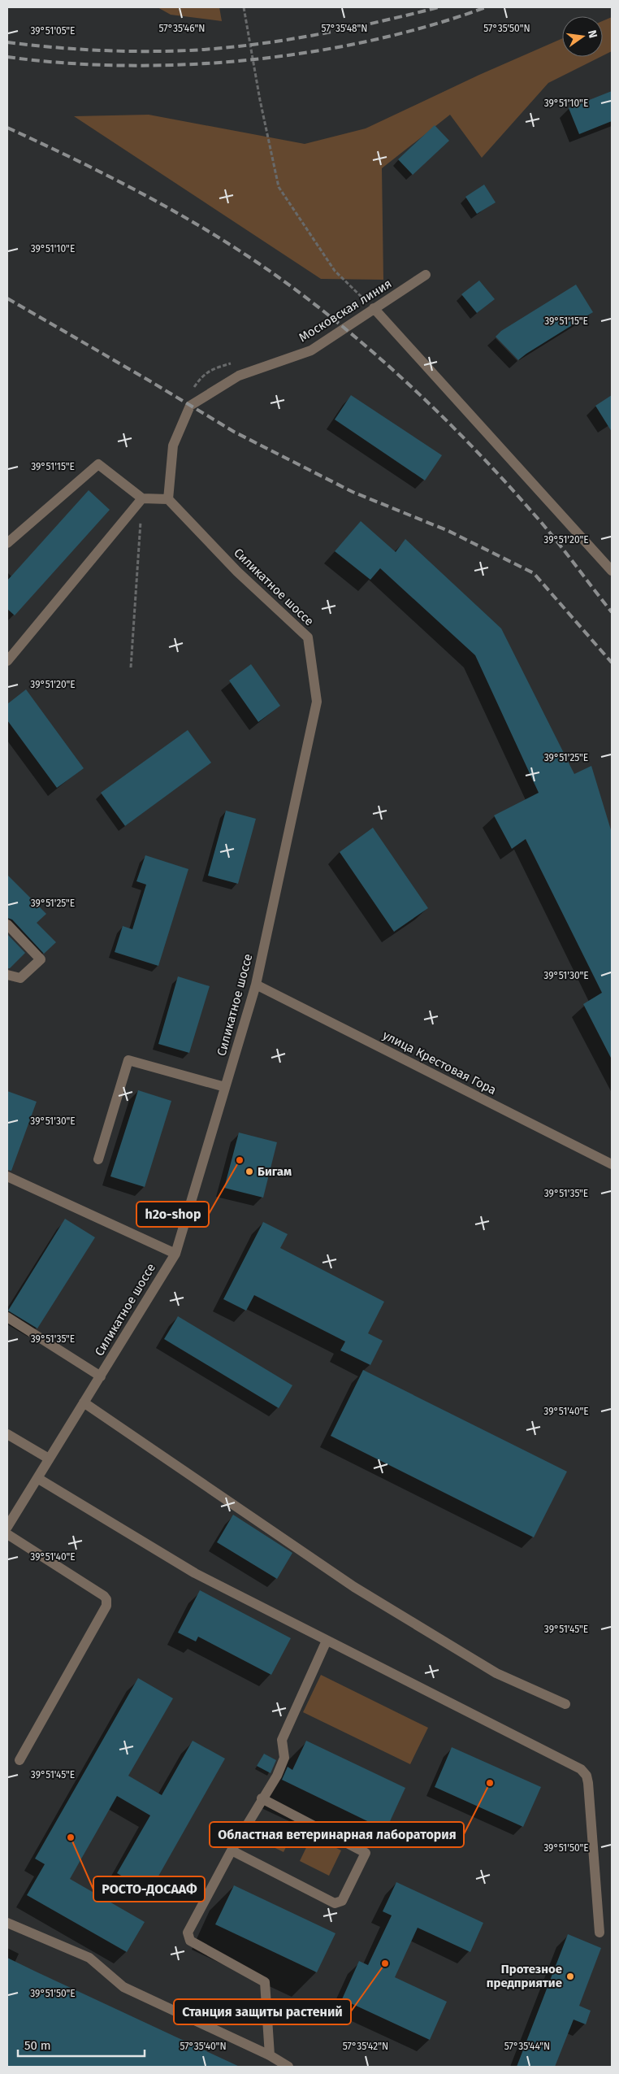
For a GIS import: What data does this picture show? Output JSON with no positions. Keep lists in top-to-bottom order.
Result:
{
  "streets": {
    "street": ["Московская линия", "Силикатное шоссе", "улица Крестовая Гора"]
  },
  "crossings": [
    ["Московская линия", "Силикатное шоссе"],
    ["Силикатное шоссе", "улица Крестовая Гора"]
  ],
  "places": [
    "h2o-shop",
    "Бигам",
    "Областная ветеринарная лаборатория",
    "РОСТО-ДОСААФ",
    "Станция защиты растений",
    "Протезное предприятие"
  ],
  "scale_bar": "50 m",
  "north": "right",
  "coordinates": [
    "57°35'50\"N",
    "57°35'46\"N",
    "57°35'48\"N",
    "39°51'05\"E",
    "39°51'10\"E",
    "39°51'15\"E",
    "39°51'20\"E",
    "39°51'25\"E",
    "39°51'30\"E",
    "39°51'35\"E",
    "39°51'40\"E",
    "39°51'45\"E",
    "39°51'50\"E",
    "57°35'40\"N",
    "57°35'42\"N",
    "57°35'44\"N"
  ]
}
